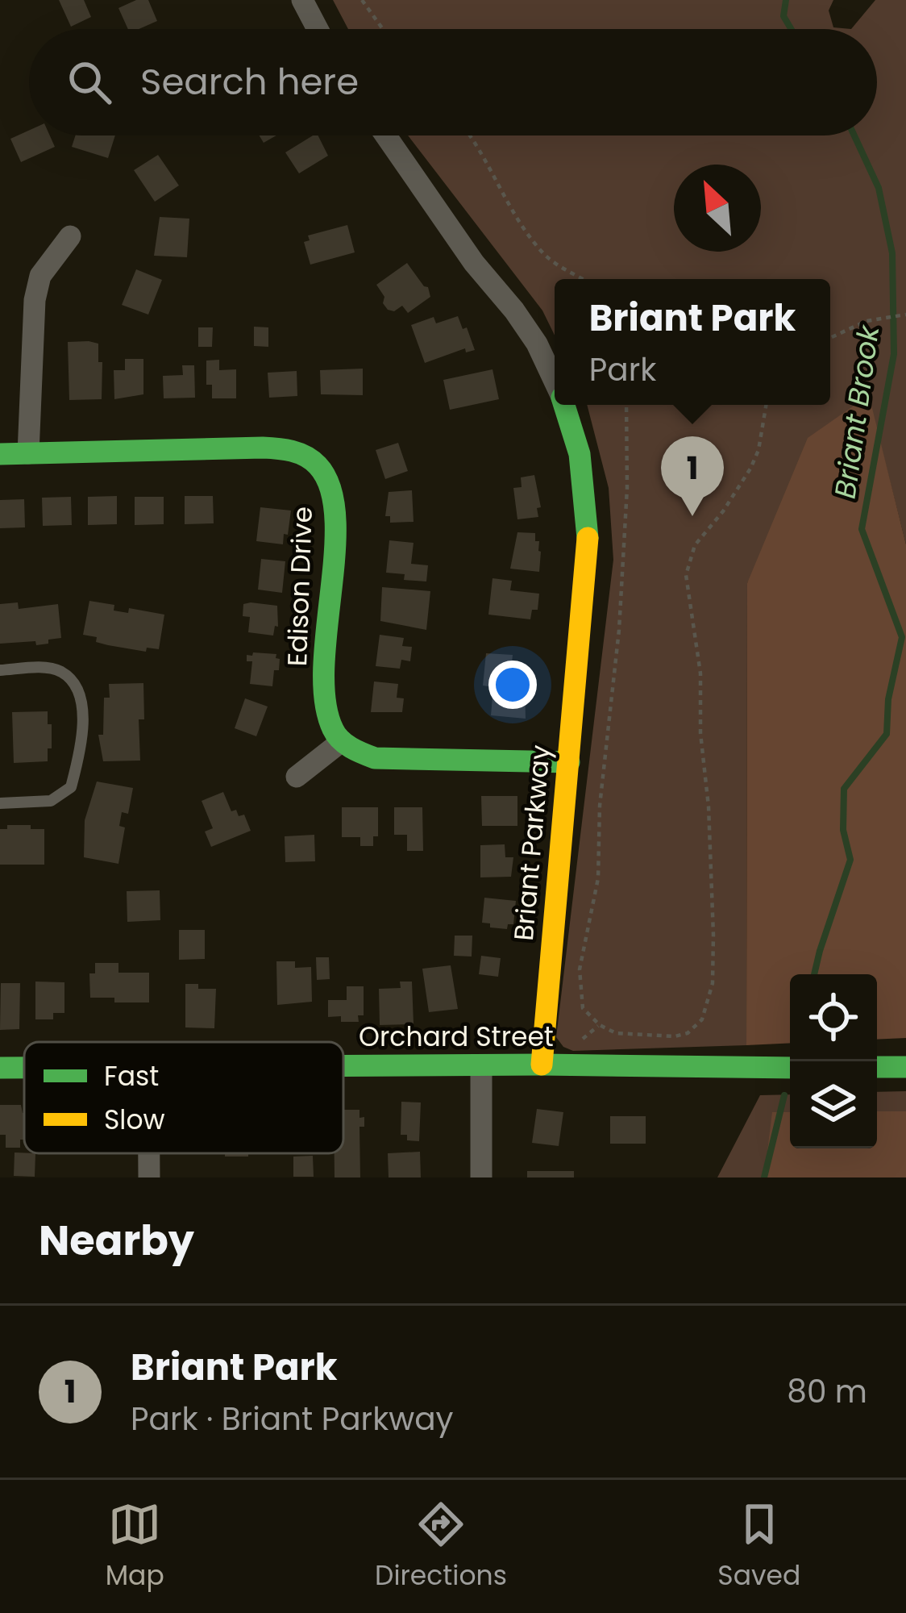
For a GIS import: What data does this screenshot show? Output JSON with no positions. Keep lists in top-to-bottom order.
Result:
{
  "streets": {
    "street": ["Edison Drive", "Briant Parkway", "Orchard Street"]
  },
  "crossings": [
    ["Briant Parkway", "Orchard Street"]
  ],
  "water": ["Briant Brook"],
  "legend": ["Fast", "Slow"],
  "north": "top left",
  "page": {
    "search": "Search here",
    "popup": ["Briant Park", "Park"],
    "pins": "1",
    "heading": "Nearby",
    "list": [
      {
        "mark": "1",
        "name": "Briant Park",
        "note": "Park · Briant Parkway",
        "value": "80 m"
      }
    ],
    "nav": ["Map", "Directions", "Saved"]
  }
}
